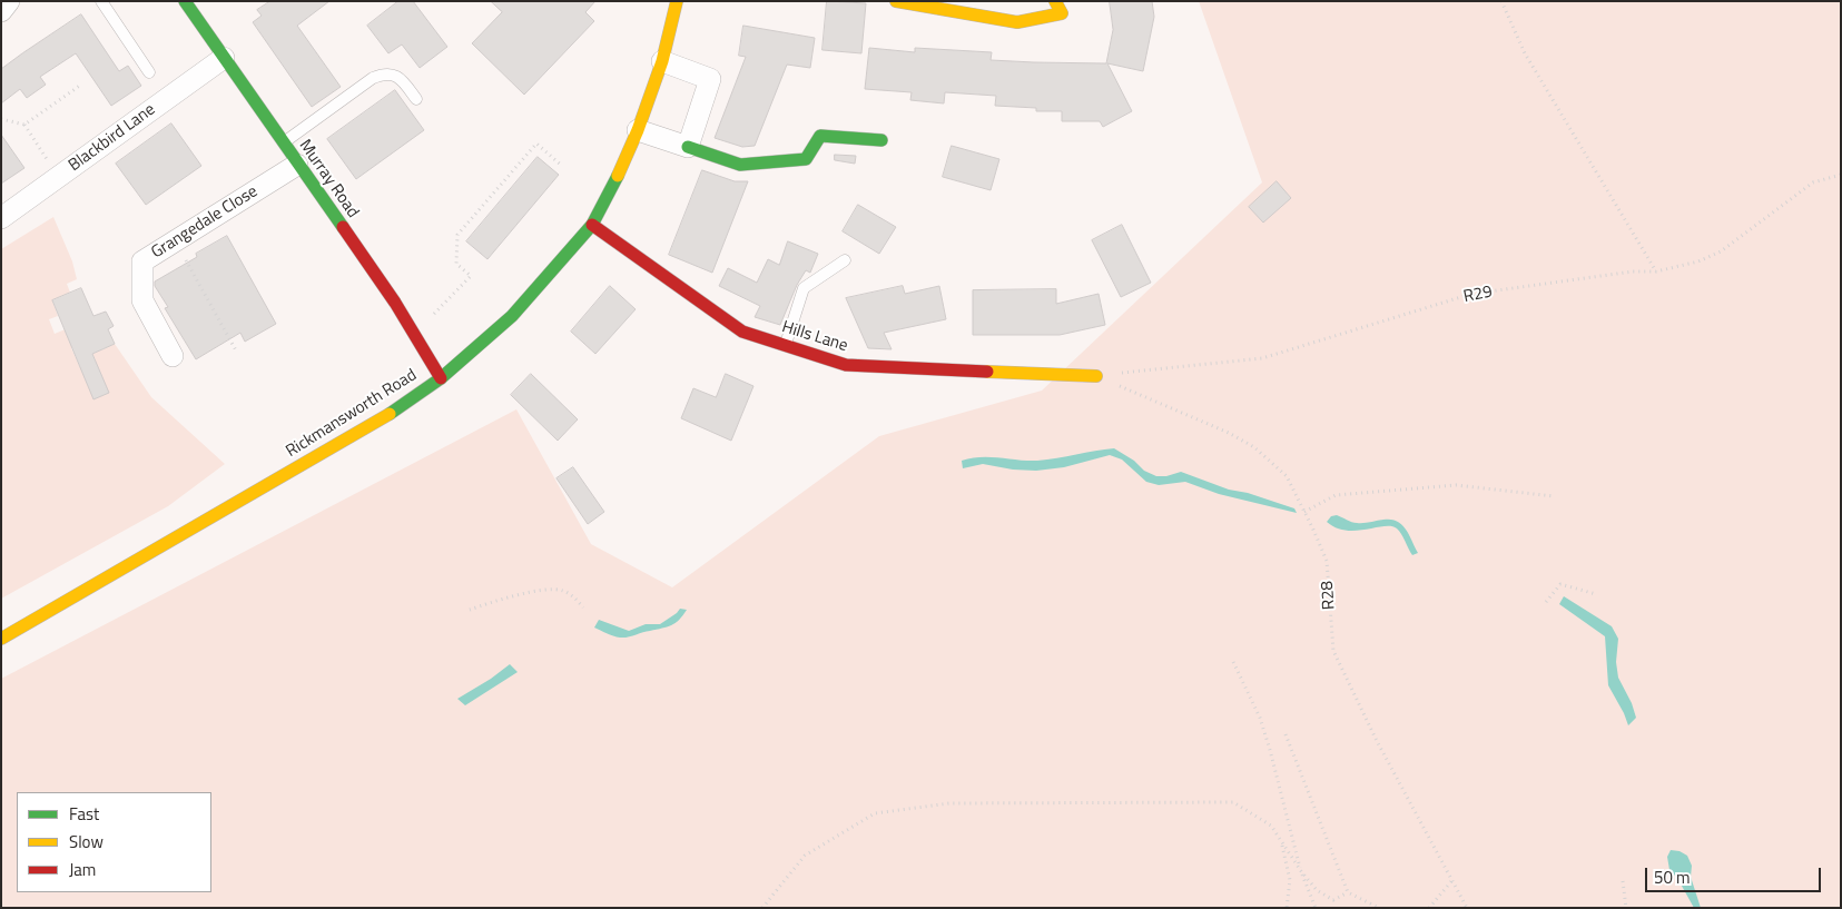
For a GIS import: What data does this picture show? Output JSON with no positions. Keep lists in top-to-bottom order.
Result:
{
  "streets": {
    "street": [
      "Blackbird Lane",
      "Murray Road",
      "Grangedale Close",
      "Hills Lane",
      "Rickmansworth Road"
    ],
    "path": ["R29", "R28"]
  },
  "crossings": [
    ["Blackbird Lane", "Murray Road"],
    ["Murray Road", "Grangedale Close"],
    ["Murray Road", "Rickmansworth Road"],
    ["R29", "Hills Lane"],
    ["R29", "R28"],
    ["Hills Lane", "Rickmansworth Road"],
    ["Hills Lane", "R28"]
  ],
  "legend": ["Fast", "Slow", "Jam"],
  "scale_bar": "50 m"
}
